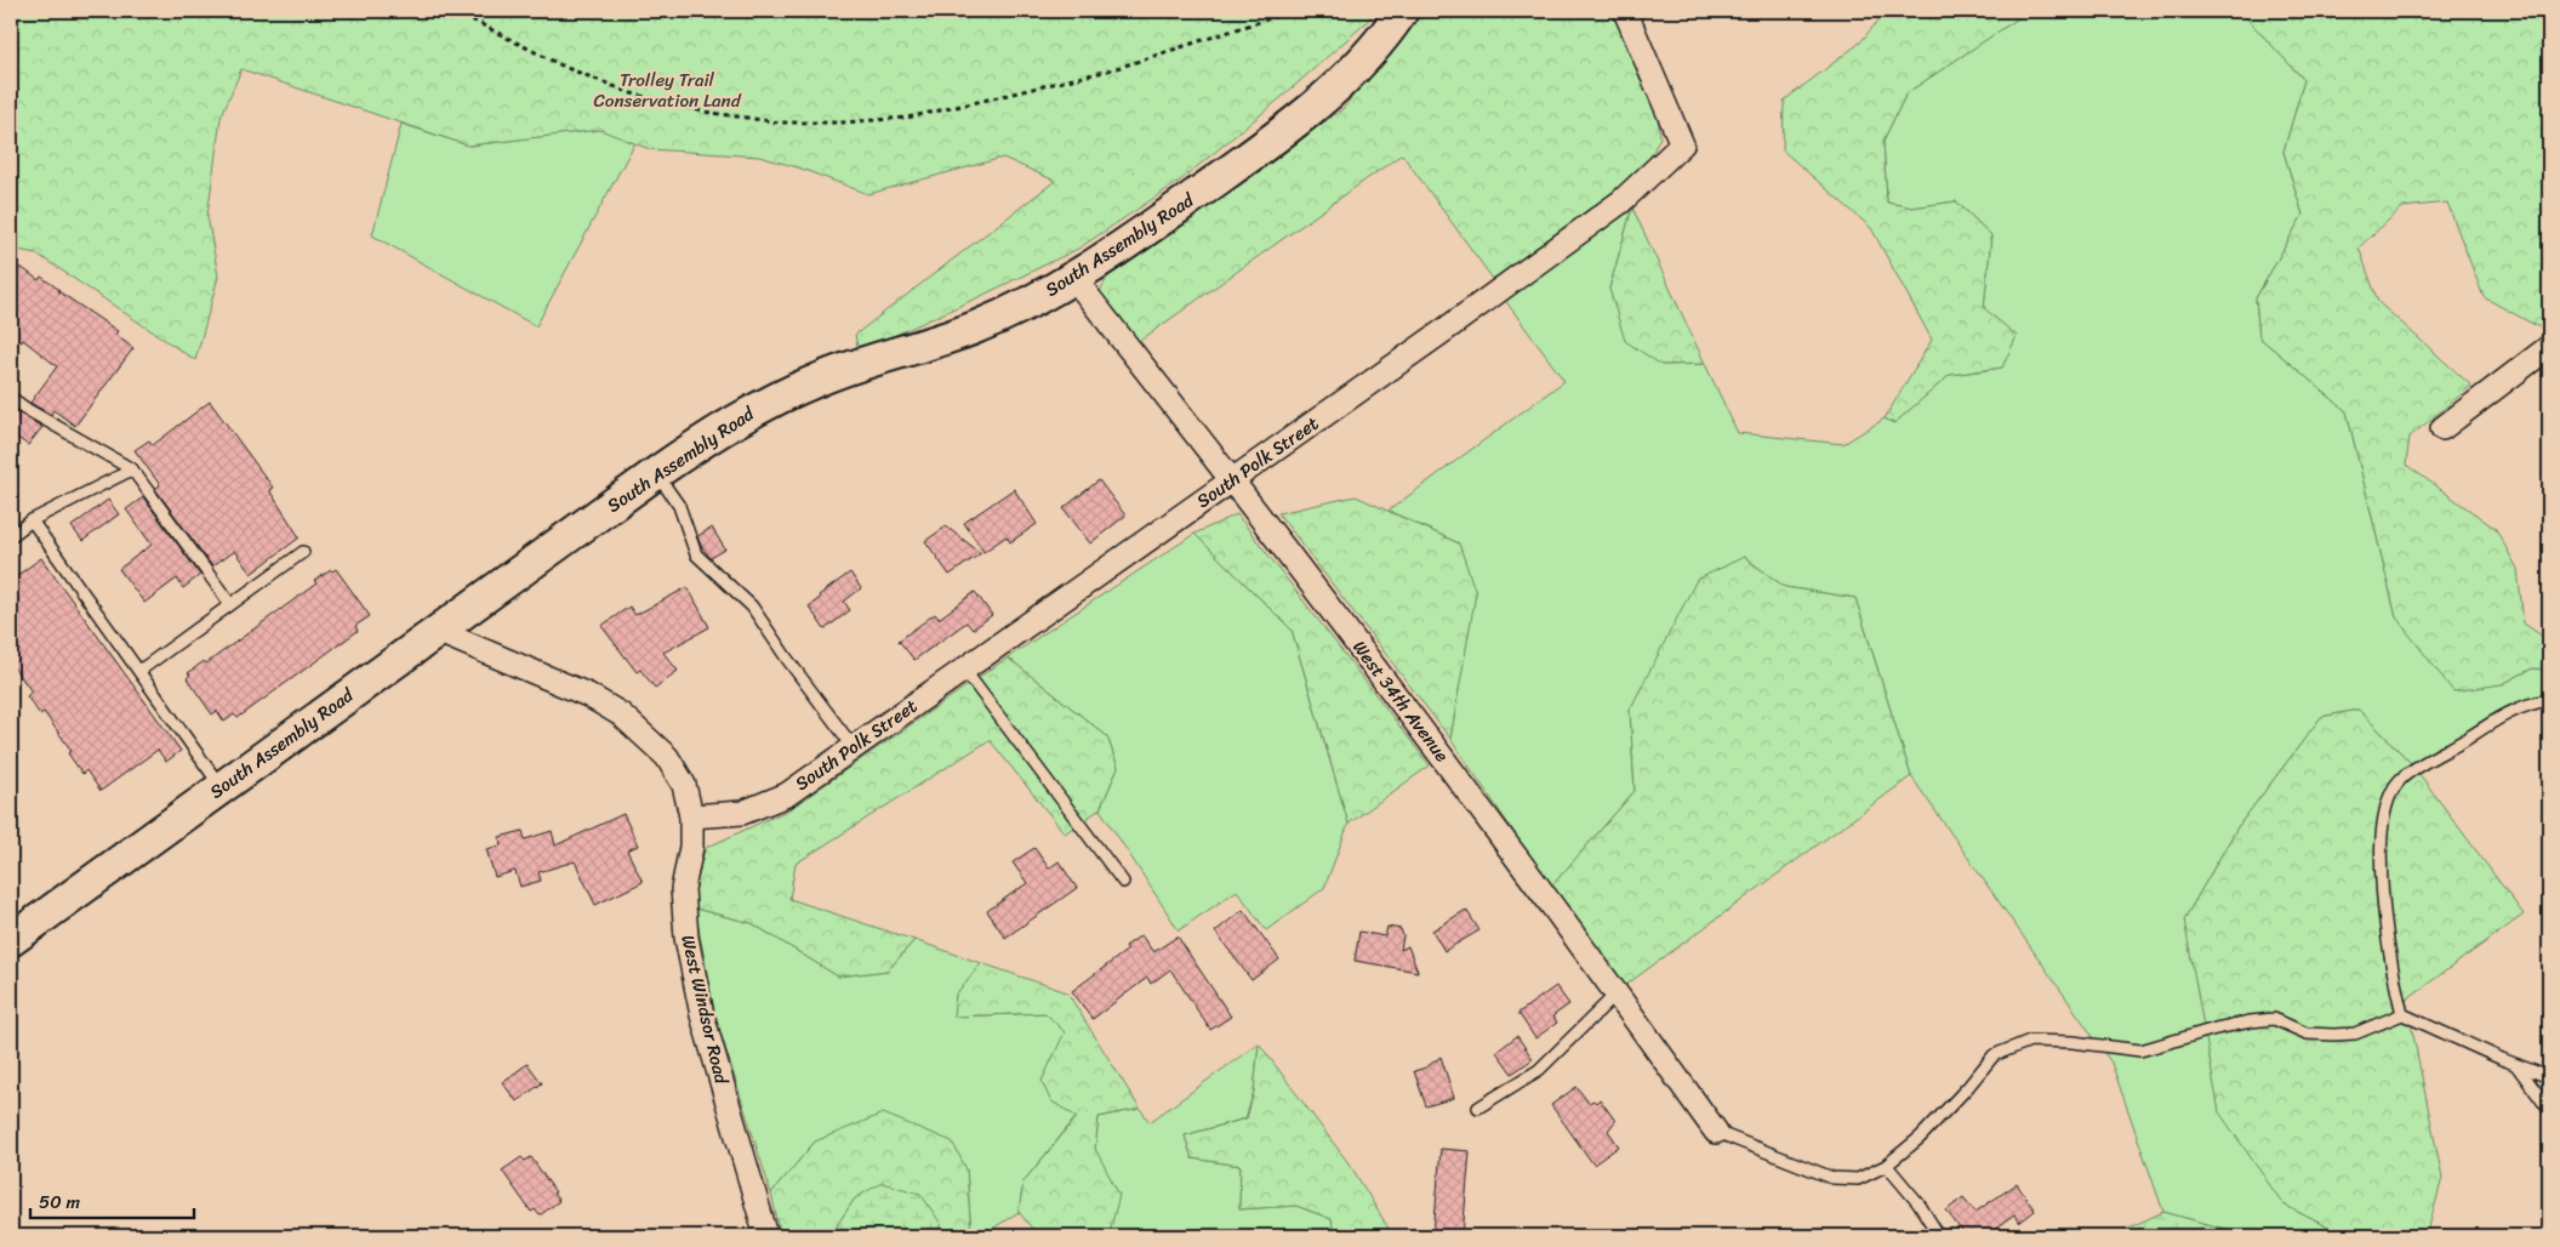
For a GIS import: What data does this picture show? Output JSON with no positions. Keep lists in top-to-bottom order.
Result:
{
  "streets": {
    "street": [
      "South Assembly Road",
      "South Polk Street",
      "West 34th Avenue",
      "West Windsor Road"
    ]
  },
  "crossings": [
    ["South Assembly Road", "West 34th Avenue"],
    ["South Assembly Road", "West Windsor Road"],
    ["South Polk Street", "West 34th Avenue"],
    ["South Polk Street", "West Windsor Road"]
  ],
  "parks": ["Trolley Trail Conservation Land"],
  "scale_bar": "50 m"
}
